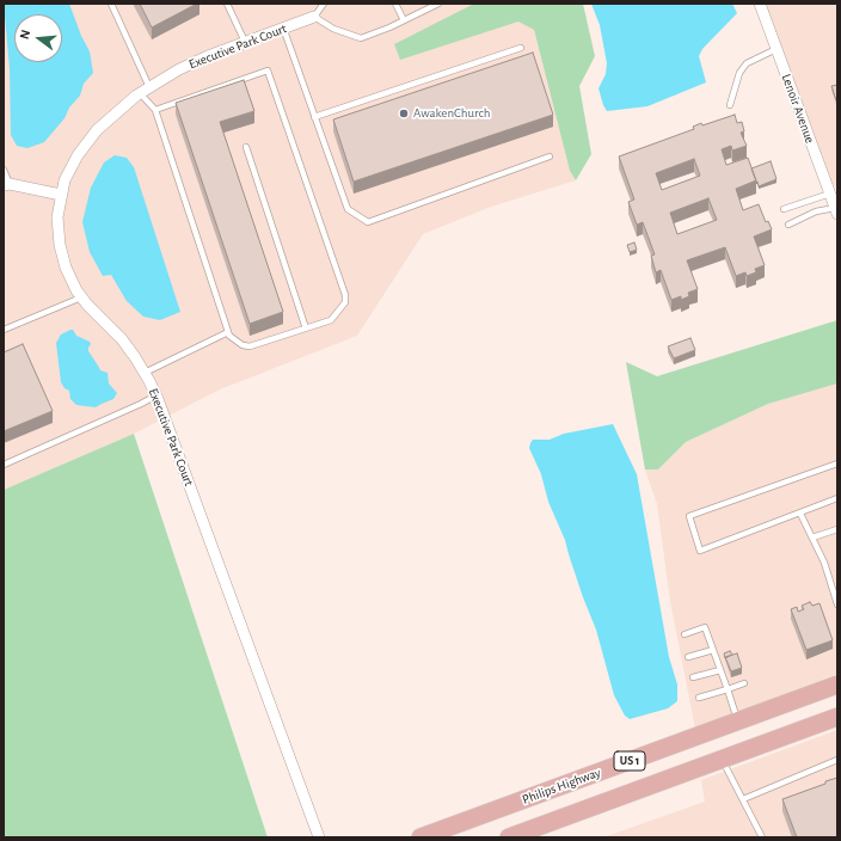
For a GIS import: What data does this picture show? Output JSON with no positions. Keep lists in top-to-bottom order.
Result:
{
  "streets": {
    "main road": ["US 1", "Philips Highway"],
    "street": ["Executive Park Court", "Lenoir Avenue"]
  },
  "places": ["AwakenChurch"],
  "north": "left"
}
